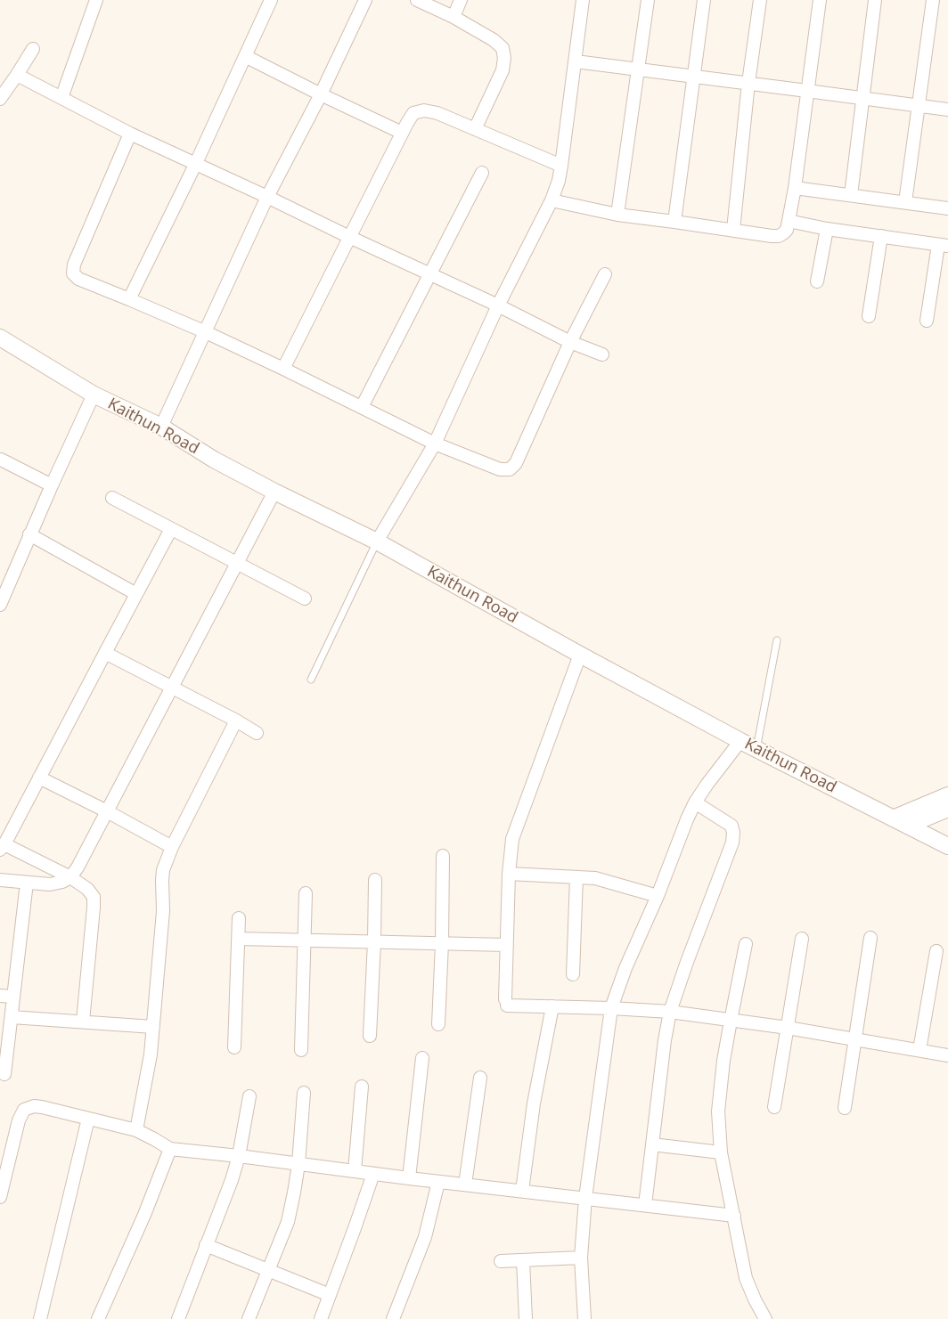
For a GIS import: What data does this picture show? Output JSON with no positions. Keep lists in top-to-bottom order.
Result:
{
  "streets": {
    "street": ["Kaithun Road"]
  }
}
